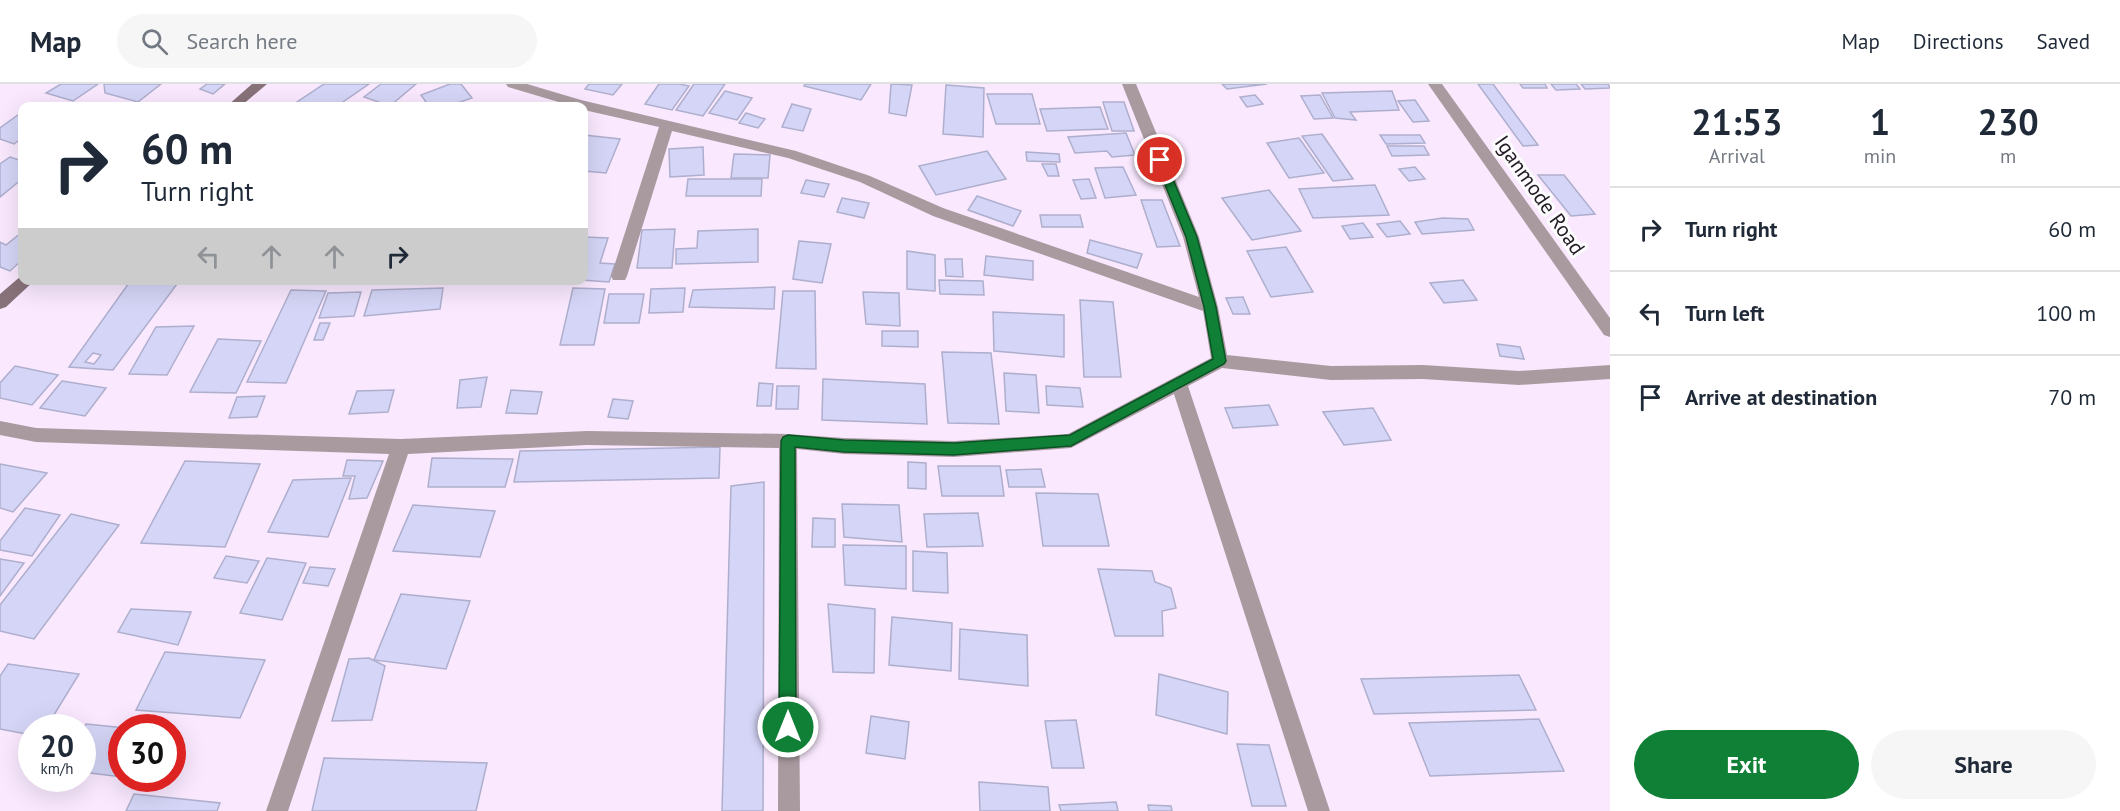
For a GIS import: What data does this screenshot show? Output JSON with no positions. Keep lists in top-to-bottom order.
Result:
{
  "streets": {
    "street": ["Iganmode Road"]
  },
  "page": {
    "header": "Map",
    "search": "Search here",
    "nav": ["Map", "Directions", "Saved"],
    "eta": [
      "21:53",
      "Arrival",
      "1",
      "min",
      "230",
      "m"
    ],
    "turn": ["60 m", "Turn right"],
    "list": [
      {
        "name": "Turn right",
        "value": "60 m"
      },
      {
        "name": "Turn left",
        "value": "100 m"
      },
      {
        "name": "Arrive at destination",
        "value": "70 m"
      }
    ],
    "speed": "20 km/h",
    "limit": "30",
    "buttons": ["Exit", "Share"]
  }
}
